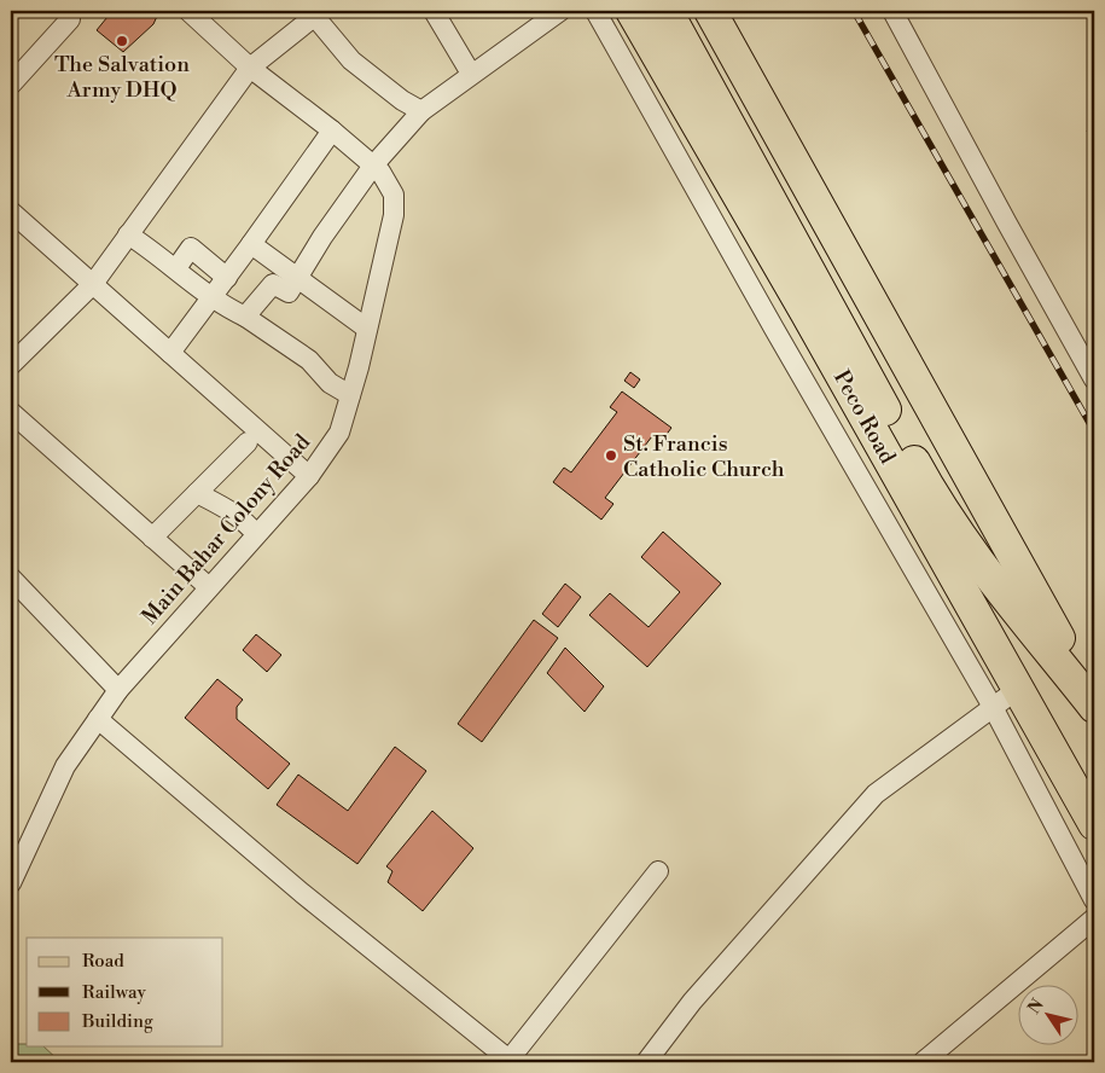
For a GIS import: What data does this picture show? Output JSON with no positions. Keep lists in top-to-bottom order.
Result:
{
  "streets": {
    "main road": ["Peco Road"],
    "street": ["Main Bahar Colony Road"]
  },
  "places": ["The Salvation Army DHQ", "St. Francis Catholic Church"],
  "legend": ["Road", "Railway", "Building"],
  "north": "top left"
}
